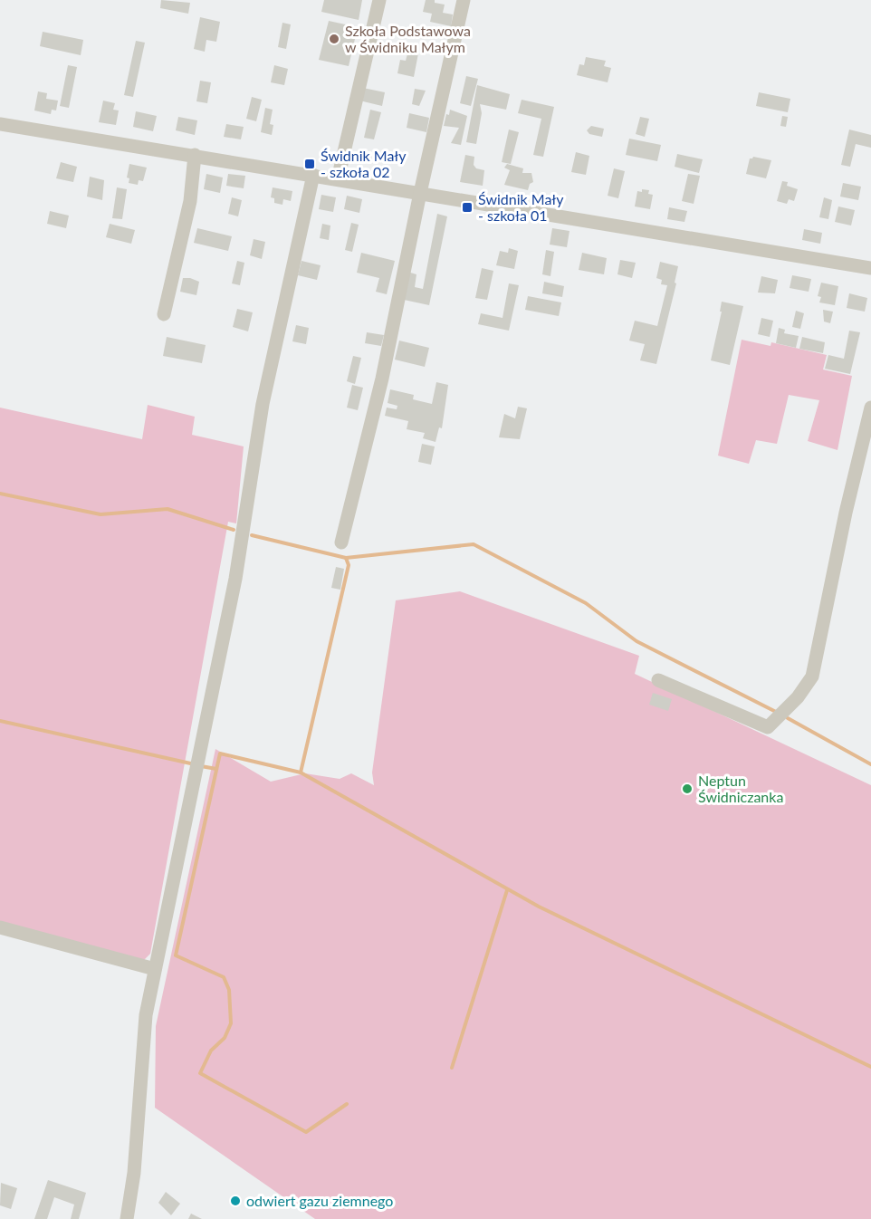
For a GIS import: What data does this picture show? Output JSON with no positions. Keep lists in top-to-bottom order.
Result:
{
  "places": {
    "other": ["Szkoła Podstawowa w Świdniku Małym", "Neptun Świdniczanka", "odwiert gazu ziemnego"],
    "transit": ["Świdnik Mały - szkoła 02", "Świdnik Mały - szkoła 01"]
  }
}
